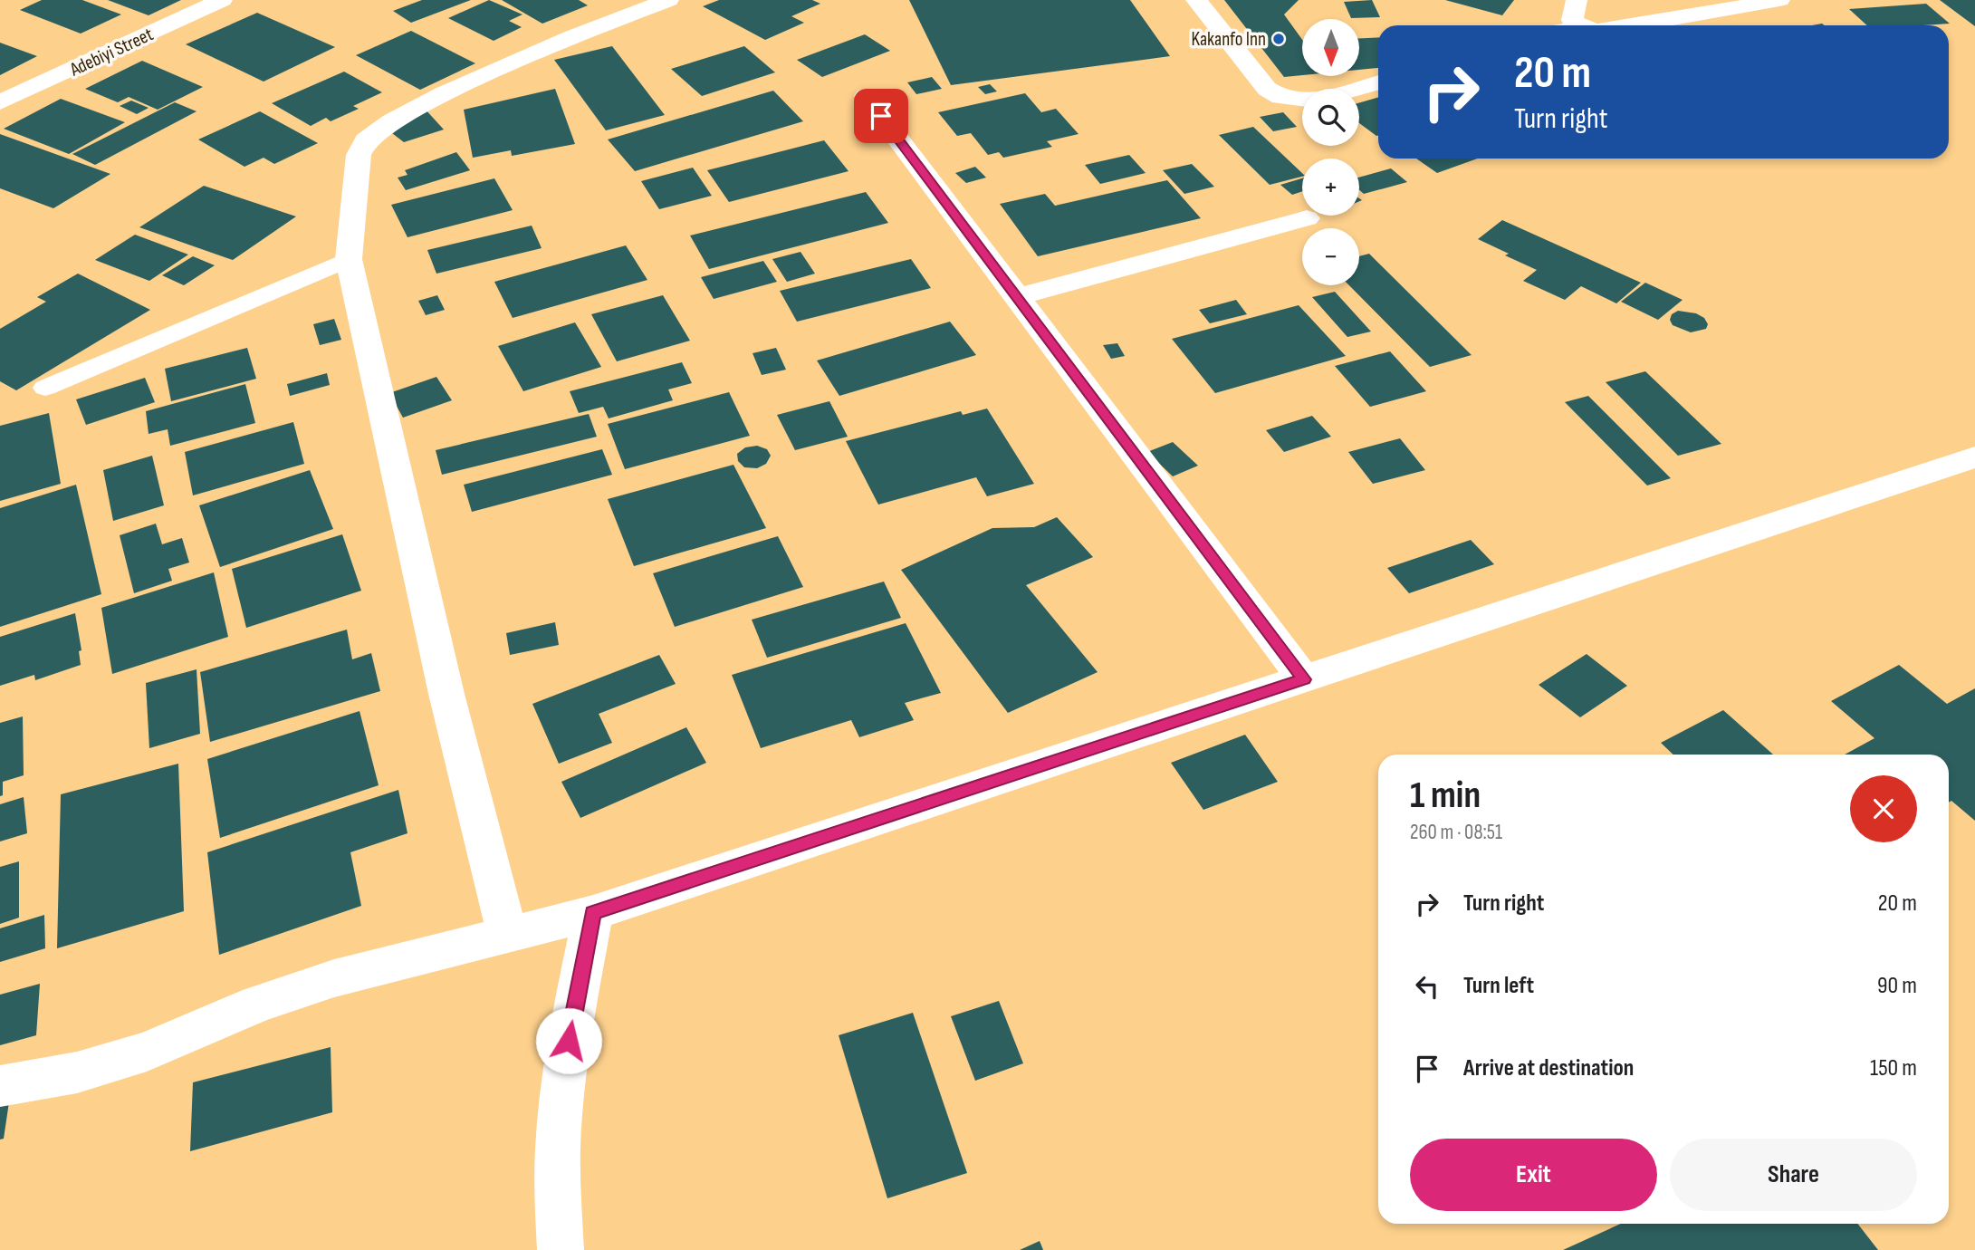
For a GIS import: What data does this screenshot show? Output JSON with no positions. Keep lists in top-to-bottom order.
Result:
{
  "streets": {
    "street": ["Adebiyi Street"]
  },
  "places": ["Kakanfo Inn"],
  "north": "bottom",
  "page": {
    "map_buttons": ["+", "−"],
    "turn": ["20 m", "Turn right"],
    "heading": ["1 min", "260 m · 08:51"],
    "list": [
      {
        "name": "Turn right",
        "value": "20 m"
      },
      {
        "name": "Turn left",
        "value": "90 m"
      },
      {
        "name": "Arrive at destination",
        "value": "150 m"
      }
    ],
    "buttons": ["Exit", "Share"]
  }
}
